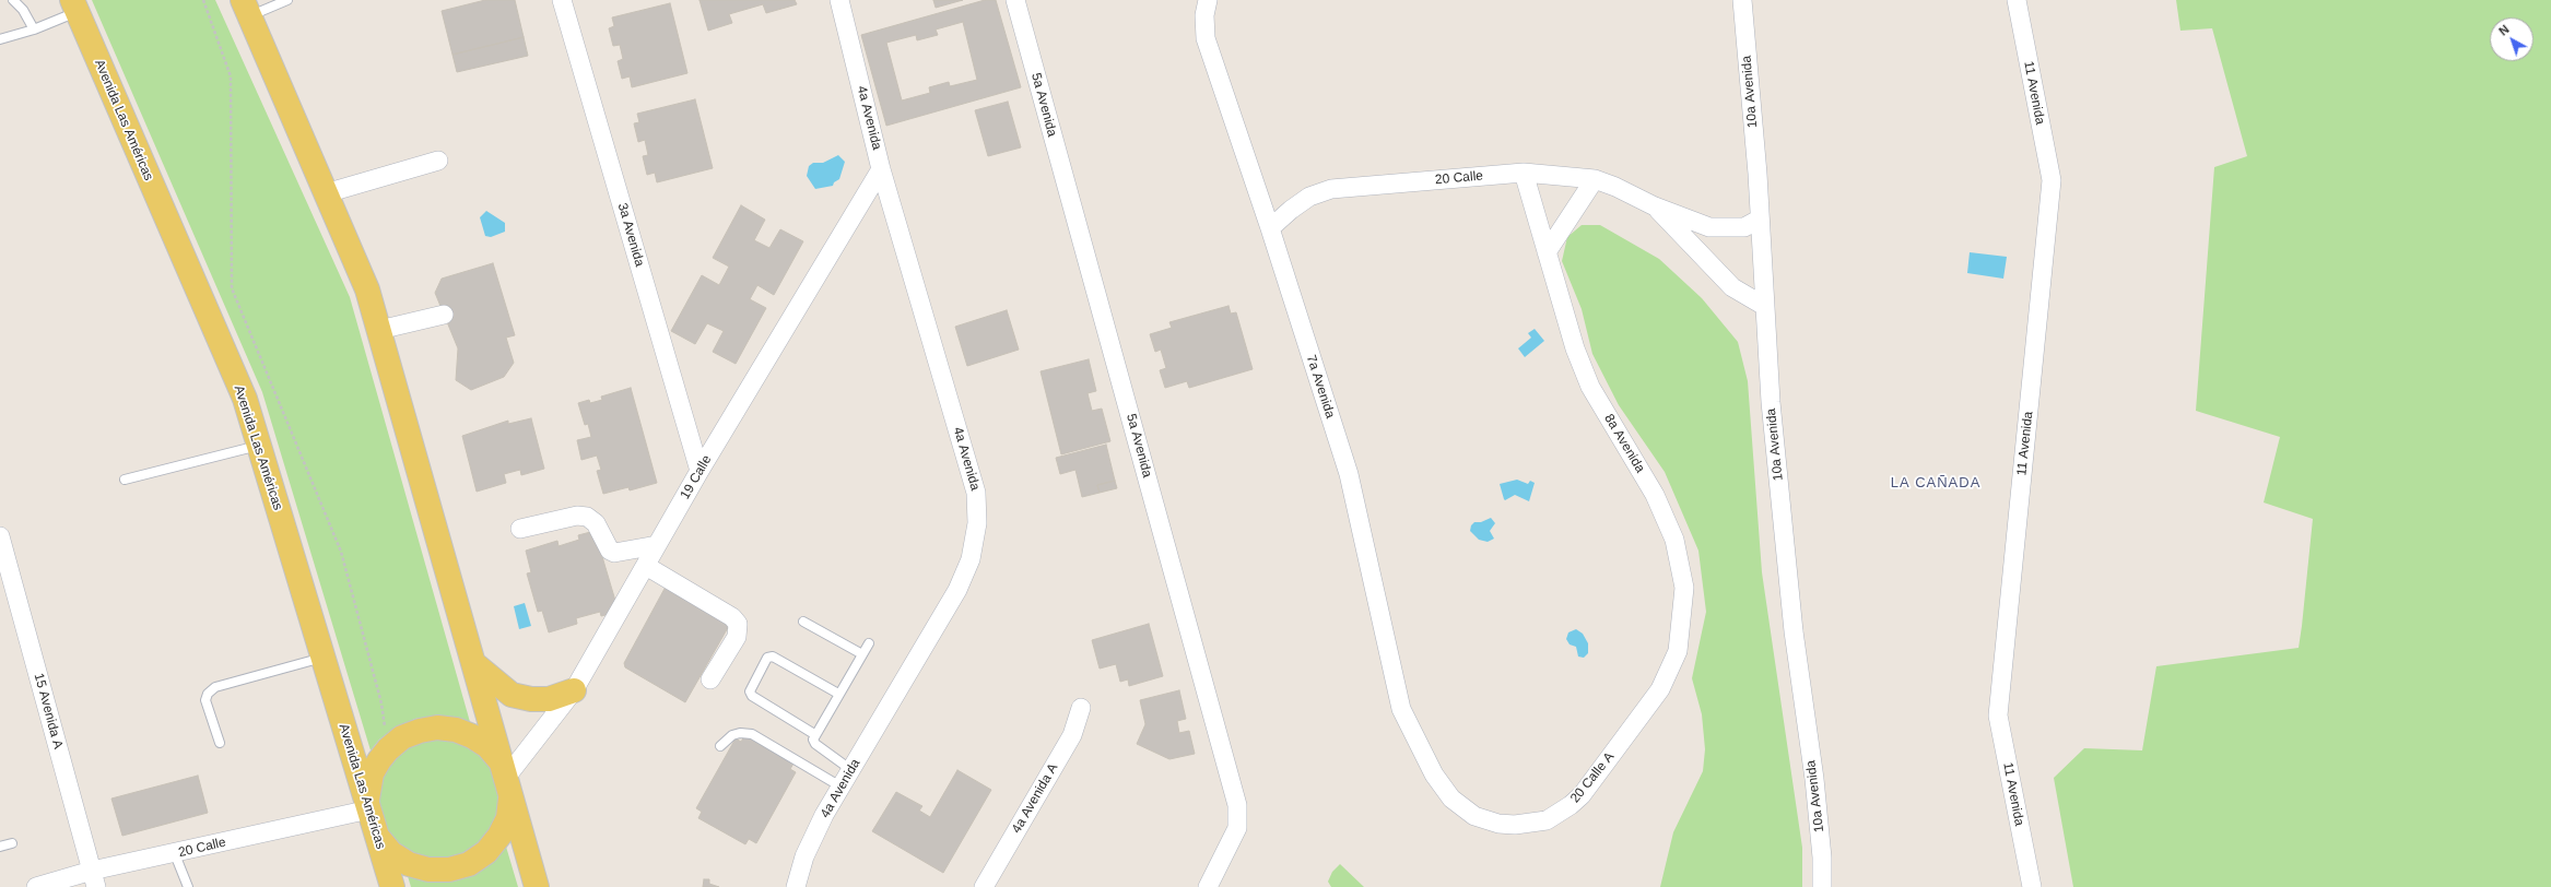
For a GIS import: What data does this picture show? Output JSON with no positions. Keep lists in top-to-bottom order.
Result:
{
  "streets": {
    "main road": ["Avenida Las Américas"],
    "street": [
      "10a Avenida",
      "11 Avenida",
      "5a Avenida",
      "4a Avenida",
      "20 Calle",
      "3a Avenida",
      "7a Avenida",
      "8a Avenida",
      "19 Calle",
      "15 Avenida A",
      "20 Calle A",
      "4a Avenida A"
    ]
  },
  "crossings": [
    ["10a Avenida", "20 Calle"],
    ["4a Avenida", "19 Calle"],
    ["Avenida Las Américas", "20 Calle"],
    ["Avenida Las Américas", "19 Calle"],
    ["20 Calle", "7a Avenida"],
    ["20 Calle", "8a Avenida"],
    ["20 Calle", "19 Calle"],
    ["20 Calle", "15 Avenida A"],
    ["3a Avenida", "19 Calle"],
    ["7a Avenida", "20 Calle A"],
    ["8a Avenida", "20 Calle A"]
  ],
  "districts": ["LA CAÑADA"],
  "north": "top left"
}
